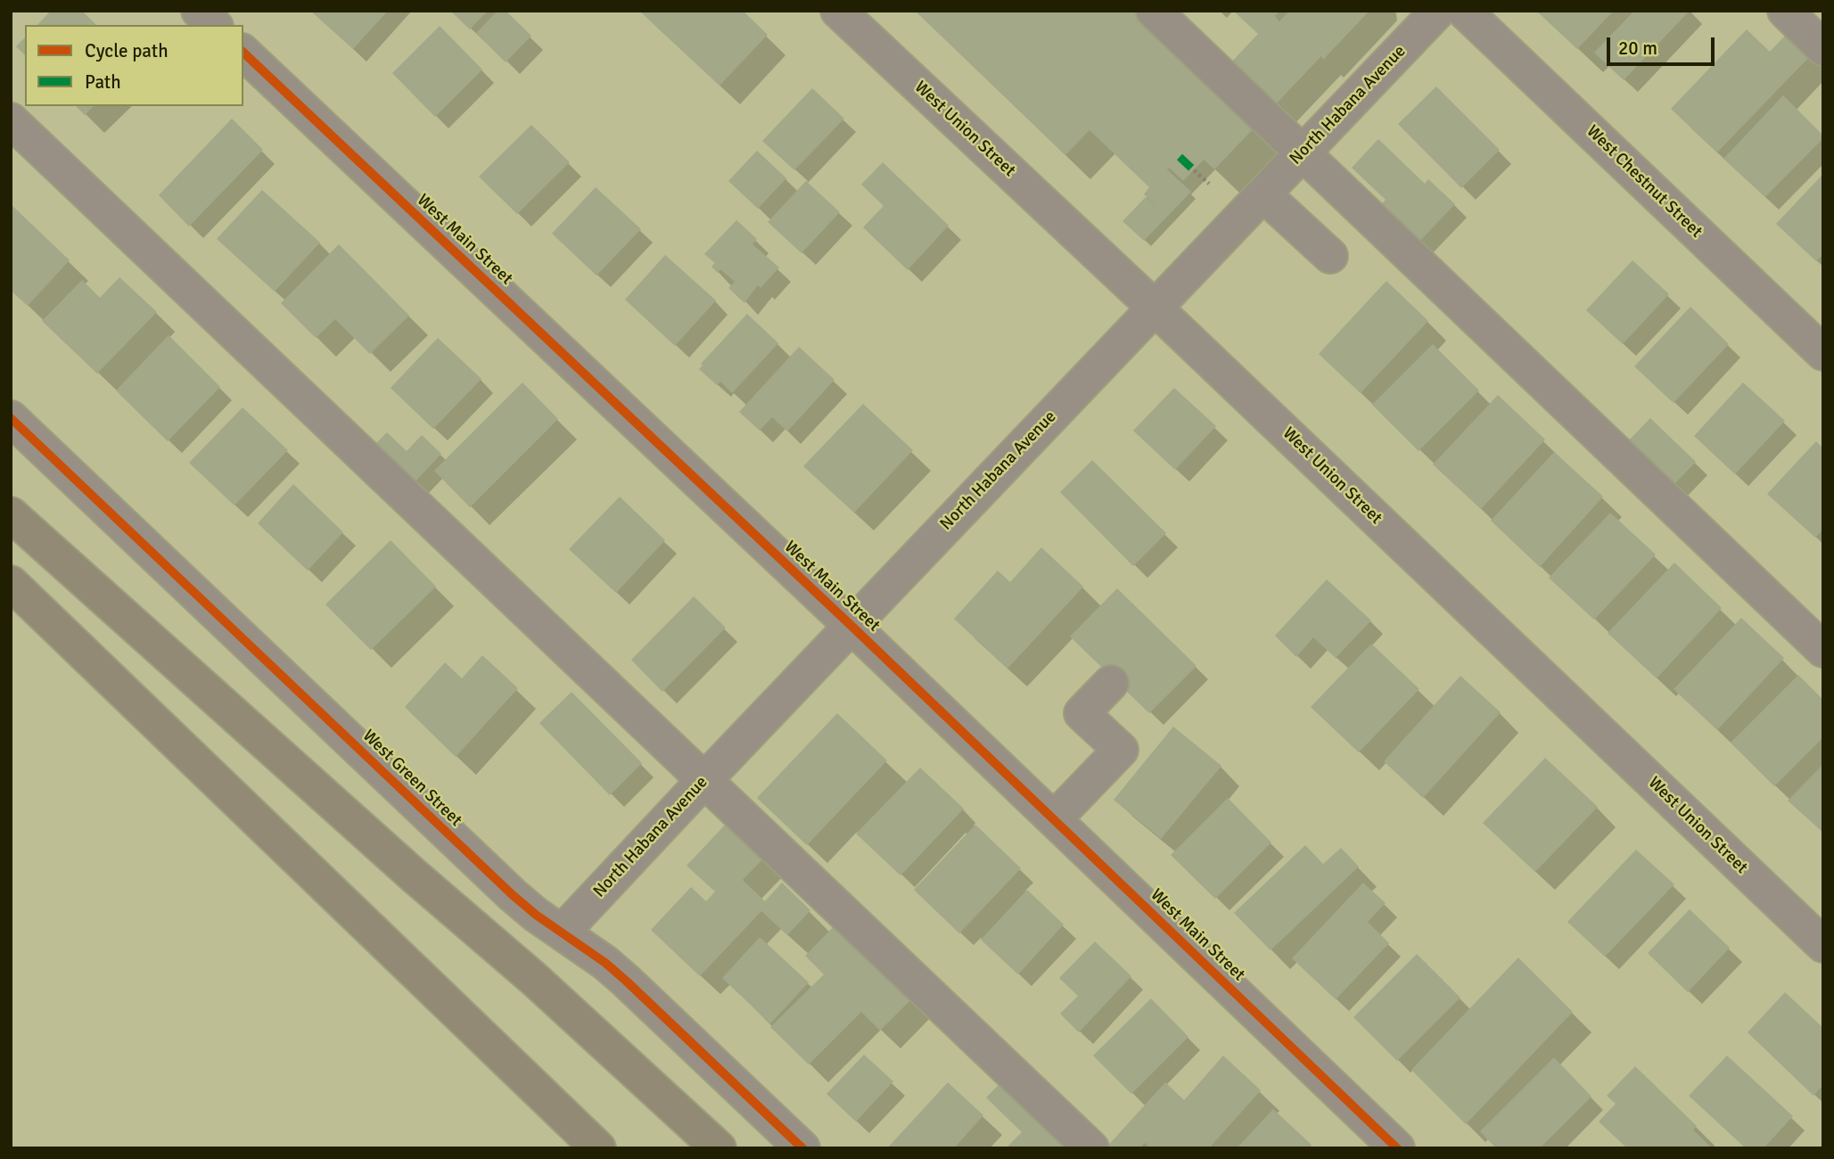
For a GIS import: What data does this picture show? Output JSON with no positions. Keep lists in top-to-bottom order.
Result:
{
  "streets": {
    "street": [
      "North Habana Avenue",
      "West Union Street",
      "West Chestnut Street",
      "West Main Street",
      "West Green Street"
    ]
  },
  "crossings": [
    ["North Habana Avenue", "West Union Street"],
    ["North Habana Avenue", "West Main Street"],
    ["North Habana Avenue", "West Green Street"]
  ],
  "legend": ["Cycle path", "Path"],
  "scale_bar": "20 m"
}
